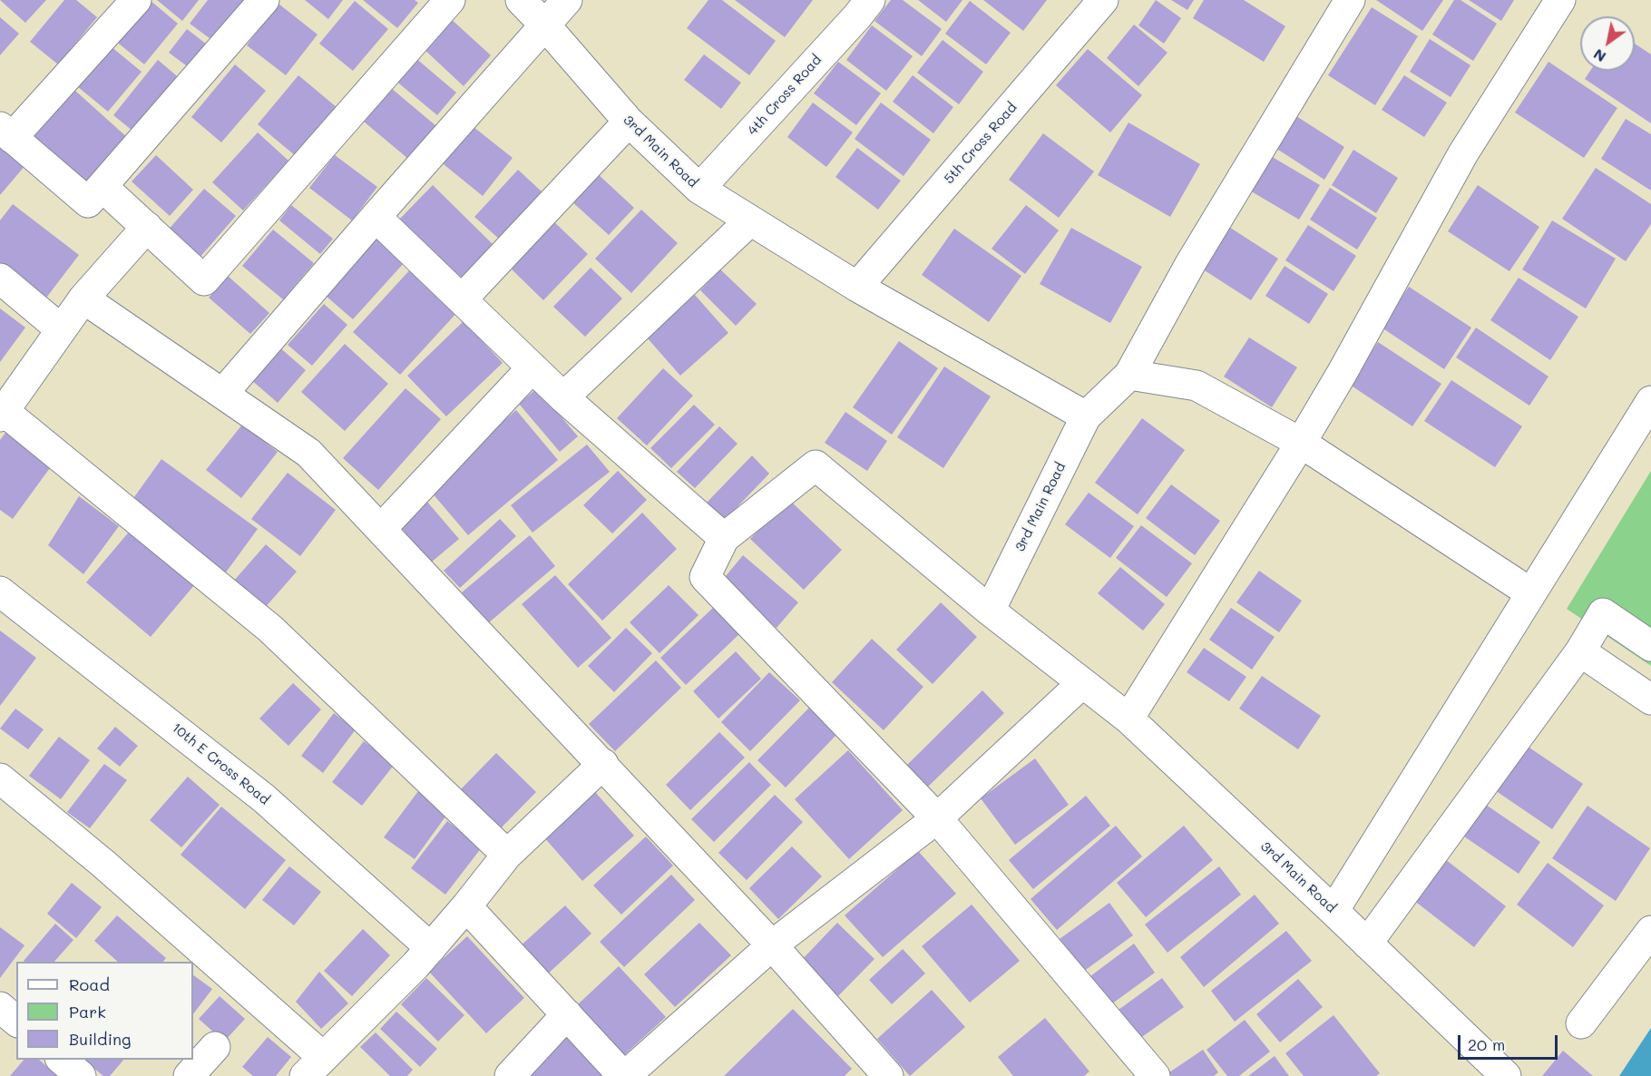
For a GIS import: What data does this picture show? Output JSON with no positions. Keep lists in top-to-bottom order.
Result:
{
  "streets": {
    "street": [
      "4th Cross Road",
      "5th Cross Road",
      "3rd Main Road",
      "10th E Cross Road"
    ]
  },
  "crossings": [
    ["4th Cross Road", "3rd Main Road"],
    ["5th Cross Road", "3rd Main Road"]
  ],
  "legend": ["Road", "Park", "Building"],
  "scale_bar": "20 m",
  "north": "bottom left"
}
